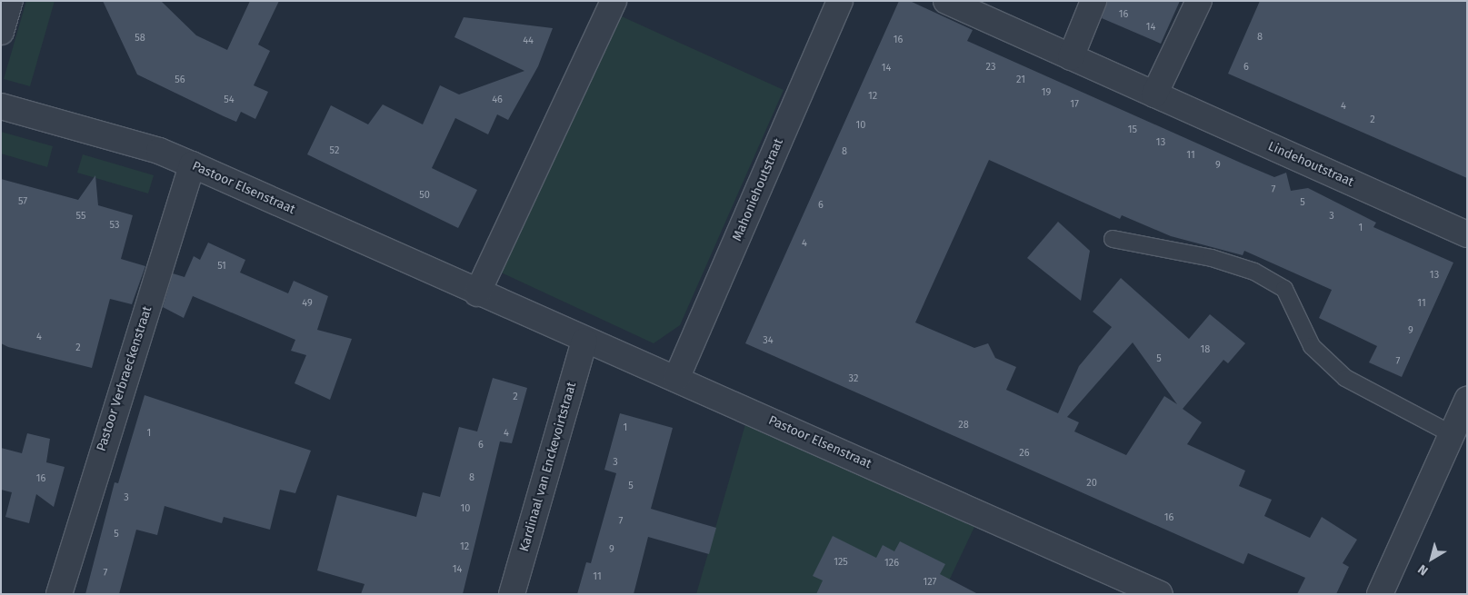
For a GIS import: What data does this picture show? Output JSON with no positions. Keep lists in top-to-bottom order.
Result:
{
  "streets": {
    "street": [
      "Lindehoutstraat",
      "Pastoor Elsenstraat",
      "Mahoniehoutstraat",
      "Pastoor Verbraeckenstraat",
      "Kardinaal van Enckevoirtstraat"
    ]
  },
  "crossings": [
    ["Pastoor Elsenstraat", "Mahoniehoutstraat"],
    ["Pastoor Elsenstraat", "Pastoor Verbraeckenstraat"],
    ["Pastoor Elsenstraat", "Kardinaal van Enckevoirtstraat"]
  ],
  "house_numbers": [
    "16",
    "14",
    "8",
    "58",
    "16",
    "44",
    "23",
    "6",
    "14",
    "56",
    "21",
    "19",
    "12",
    "54",
    "46",
    "17",
    "4",
    "2",
    "10",
    "15",
    "13",
    "52",
    "8",
    "11",
    "9",
    "7",
    "50",
    "57",
    "5",
    "6",
    "55",
    "3",
    "53",
    "1",
    "4",
    "51",
    "13",
    "49",
    "11",
    "9",
    "4",
    "34",
    "2",
    "18",
    "5",
    "7",
    "32",
    "2",
    "28",
    "1",
    "1",
    "4",
    "6",
    "26",
    "3",
    "8",
    "16",
    "20",
    "5",
    "3",
    "10",
    "16",
    "7",
    "5",
    "12",
    "9",
    "125",
    "126",
    "14",
    "7",
    "11",
    "127"
  ],
  "north": "bottom left"
}
